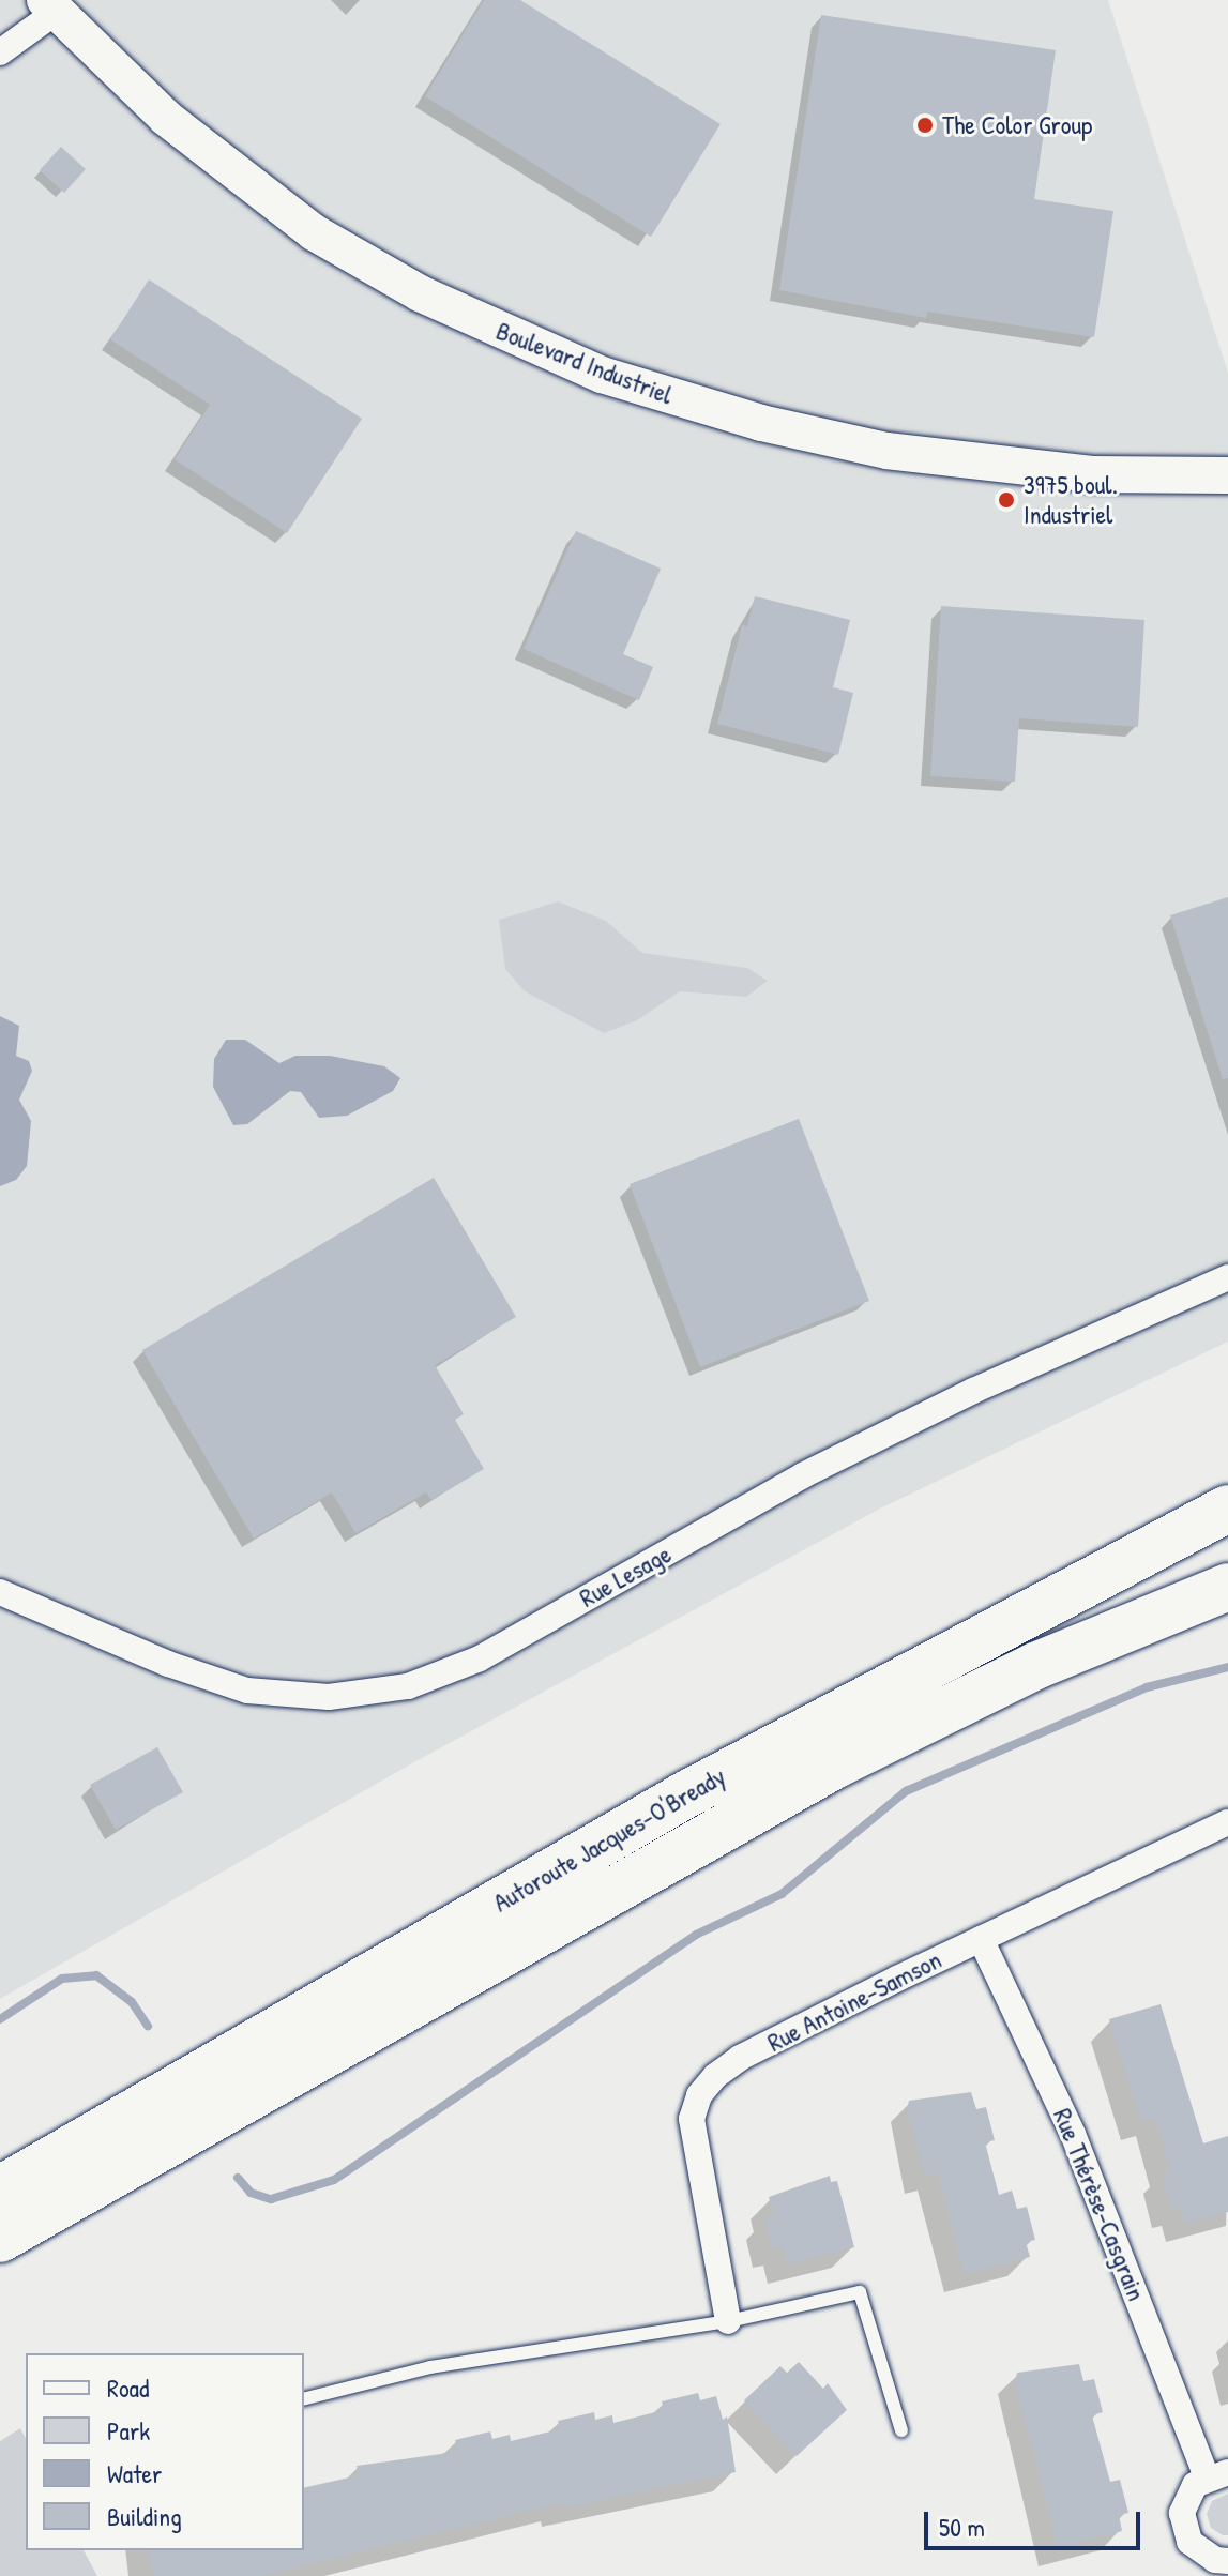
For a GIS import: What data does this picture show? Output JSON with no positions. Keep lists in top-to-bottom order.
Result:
{
  "streets": {
    "highway": ["Autoroute Jacques-O'Bready"],
    "main road": ["Boulevard Industriel"],
    "street": ["Rue Lesage", "Rue Antoine-Samson", "Rue Thérèse-Casgrain"]
  },
  "crossings": [
    ["Rue Antoine-Samson", "Rue Thérèse-Casgrain"]
  ],
  "places": ["The Color Group", "3975 boul. Industriel"],
  "legend": [
    "Road",
    "Park",
    "Water",
    "Building"
  ],
  "scale_bar": "50 m"
}
